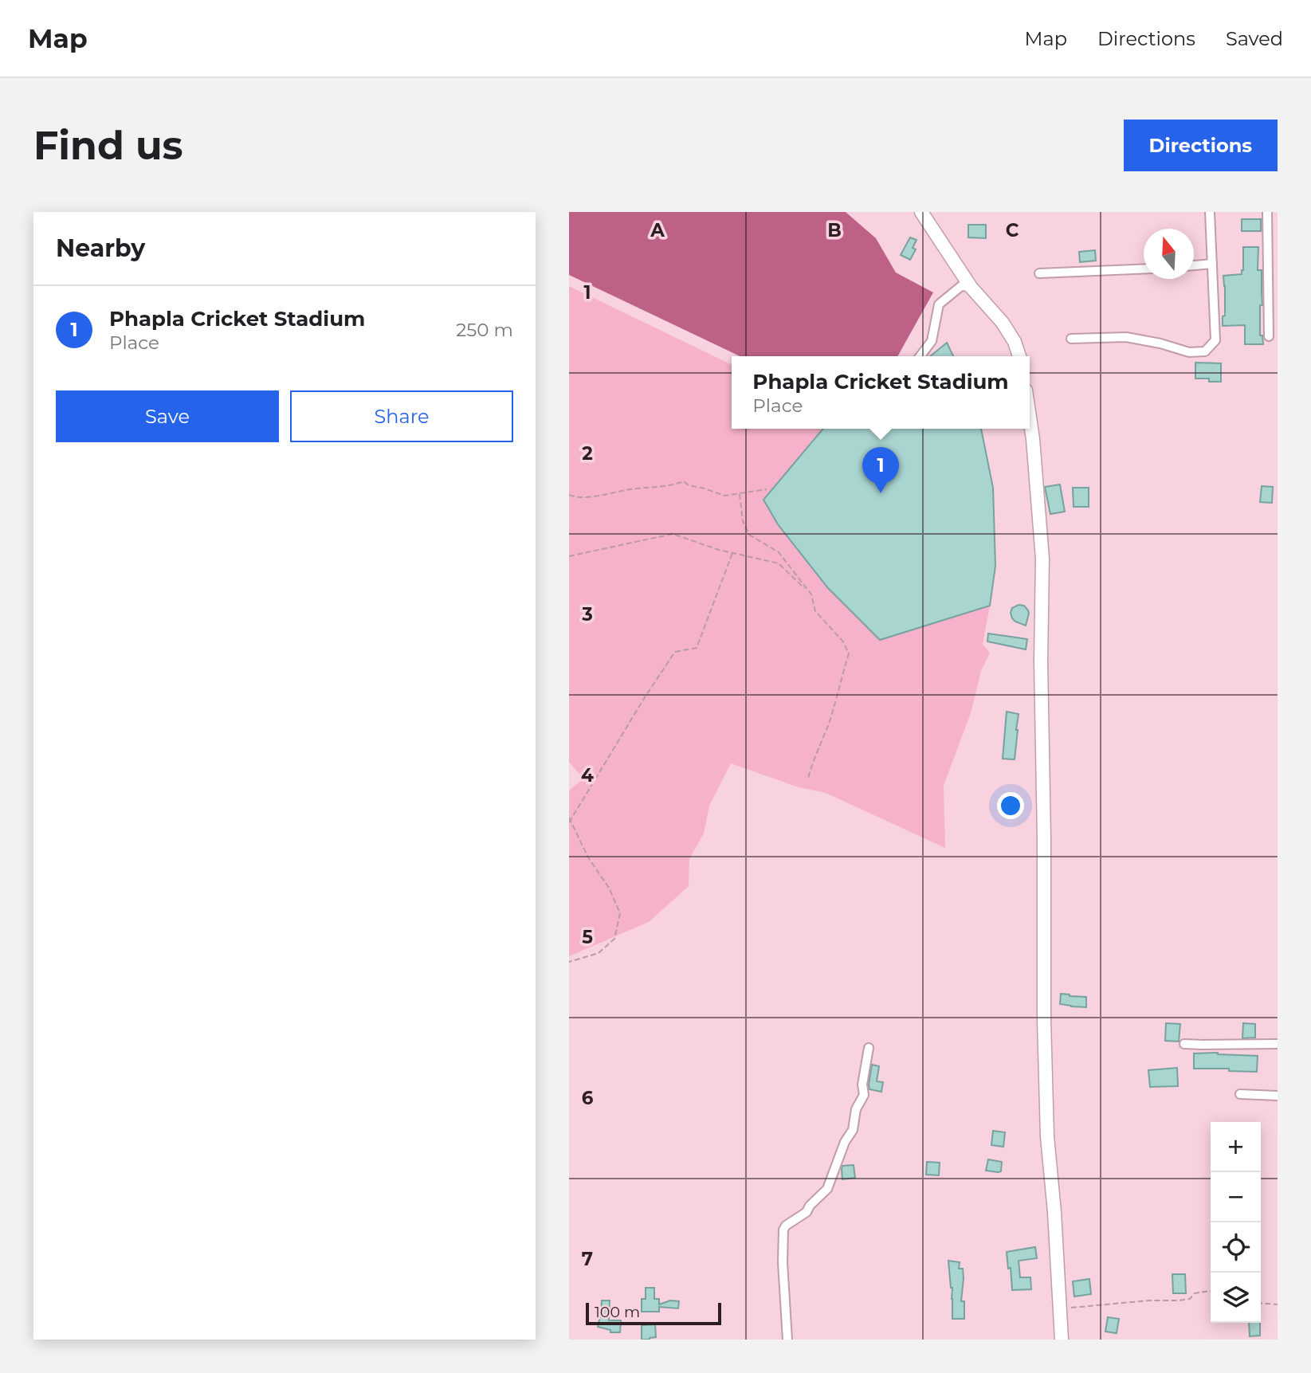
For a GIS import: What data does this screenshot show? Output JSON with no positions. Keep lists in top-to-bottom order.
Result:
{
  "scale_bar": "100 m",
  "north": "top",
  "page": {
    "header": "Map",
    "nav": ["Map", "Directions", "Saved"],
    "buttons": [
      "Directions",
      ["Save", "Share"]
    ],
    "title": "Find us",
    "heading": "Nearby",
    "list": [
      {
        "mark": "1",
        "name": "Phapla Cricket Stadium",
        "note": "Place",
        "value": "250 m"
      }
    ],
    "popup": ["Phapla Cricket Stadium", "Place"],
    "pins": "1",
    "map_buttons": ["+", "−"],
    "scale": "100 m"
  },
  "grid": {
    "columns": ["A", "B", "C"],
    "rows": [
      "1",
      "2",
      "3",
      "4",
      "5",
      "6",
      "7"
    ]
  }
}
